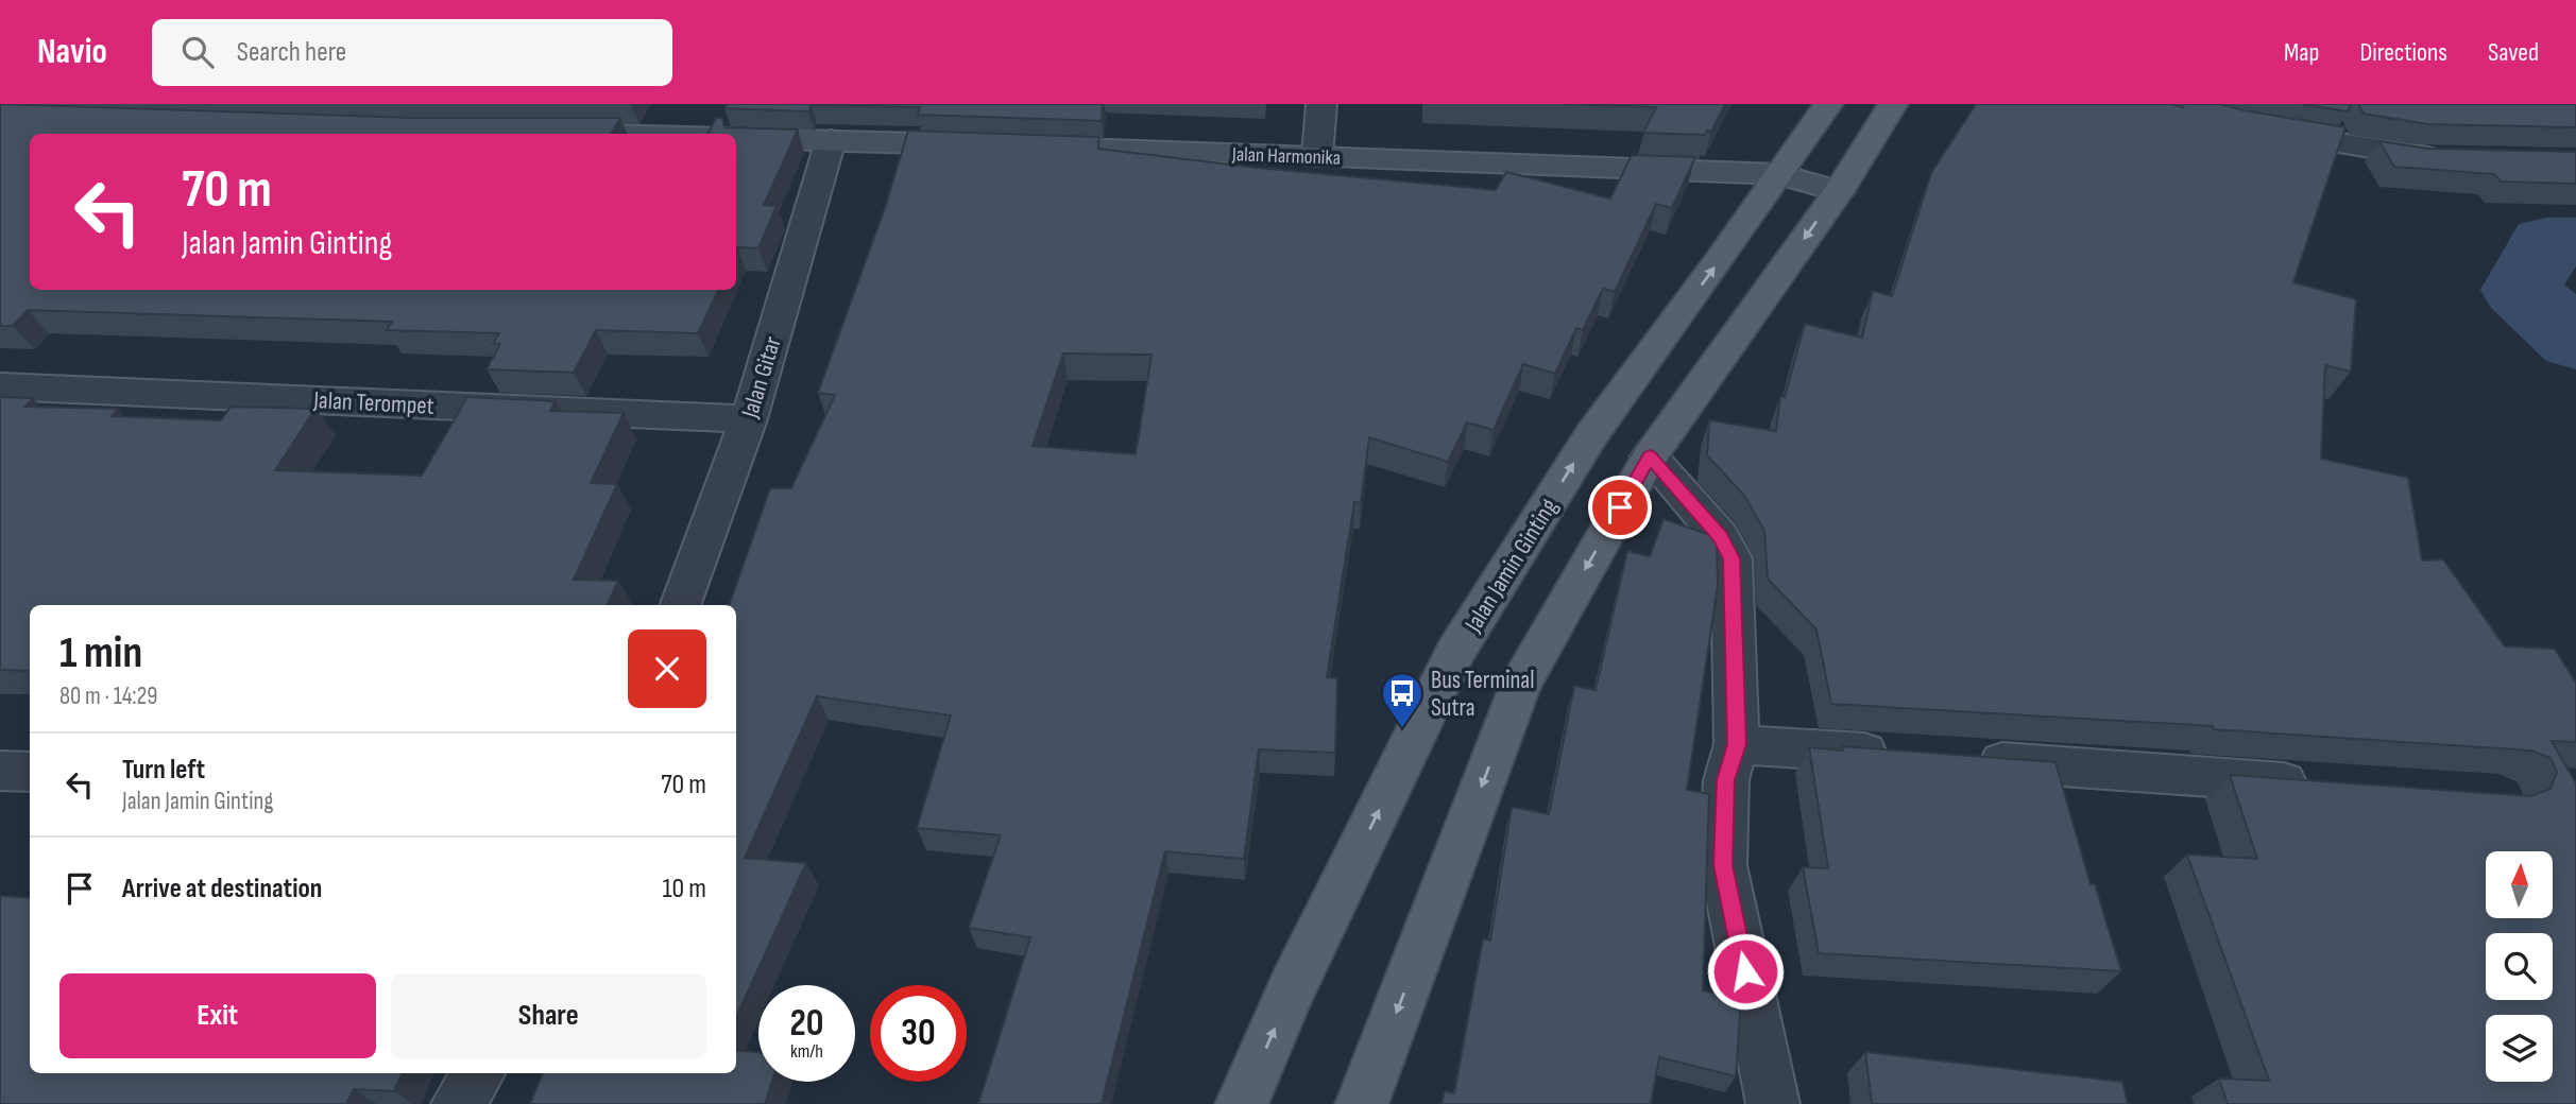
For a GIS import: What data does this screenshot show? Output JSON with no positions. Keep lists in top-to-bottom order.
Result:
{
  "streets": {
    "main road": ["Jalan Jamin Ginting"],
    "street": ["Jalan Harmonika", "Jalan Gitar", "Jalan Terompet"]
  },
  "crossings": [
    ["Jalan Harmonika", "Jalan Gitar"],
    ["Jalan Harmonika", "Jalan Jamin Ginting"],
    ["Jalan Gitar", "Jalan Terompet"]
  ],
  "places": {
    "bus stop": ["Bus Terminal Sutra"]
  },
  "north": "top",
  "page": {
    "header": "Navio",
    "search": "Search here",
    "nav": ["Map", "Directions", "Saved"],
    "turn": ["70 m", "Jalan Jamin Ginting"],
    "heading": ["1 min", "80 m · 14:29"],
    "list": [
      {
        "name": "Turn left",
        "note": "Jalan Jamin Ginting",
        "value": "70 m"
      },
      {
        "name": "Arrive at destination",
        "value": "10 m"
      }
    ],
    "buttons": ["Exit", "Share"],
    "speed": "20 km/h",
    "limit": "30"
  }
}
